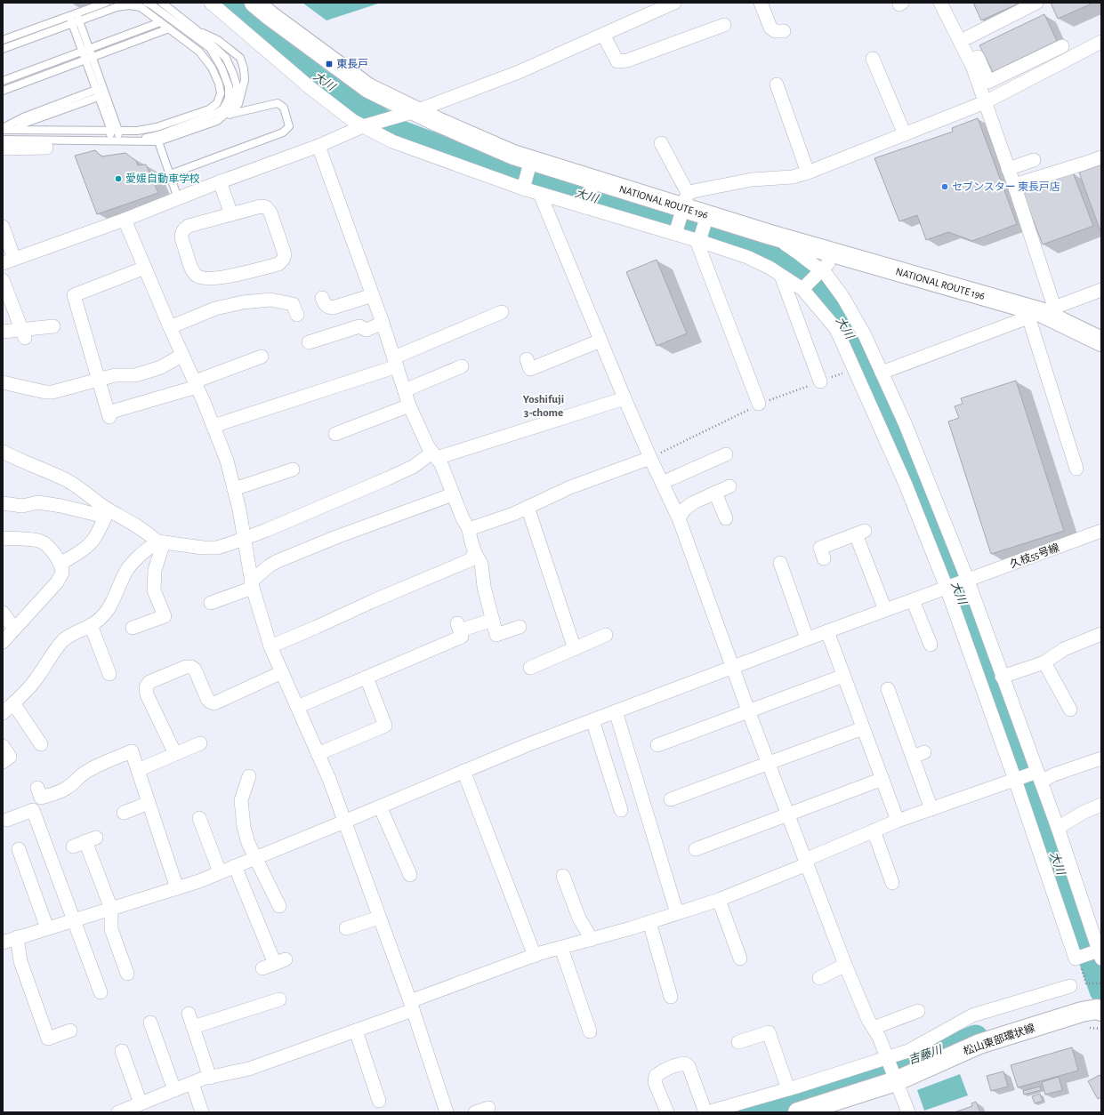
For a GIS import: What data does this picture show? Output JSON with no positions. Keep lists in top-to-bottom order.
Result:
{
  "streets": {
    "main road": ["NATIONAL ROUTE 196", "松山東部環状線"],
    "street": ["久枝55号線"]
  },
  "districts": ["Yoshifuji 3-chome"],
  "water": ["大川", "吉藤川"],
  "places": {
    "transit": ["東長戸"],
    "other": ["愛媛自動車学校", "セブンスター 東長戸店"]
  }
}
